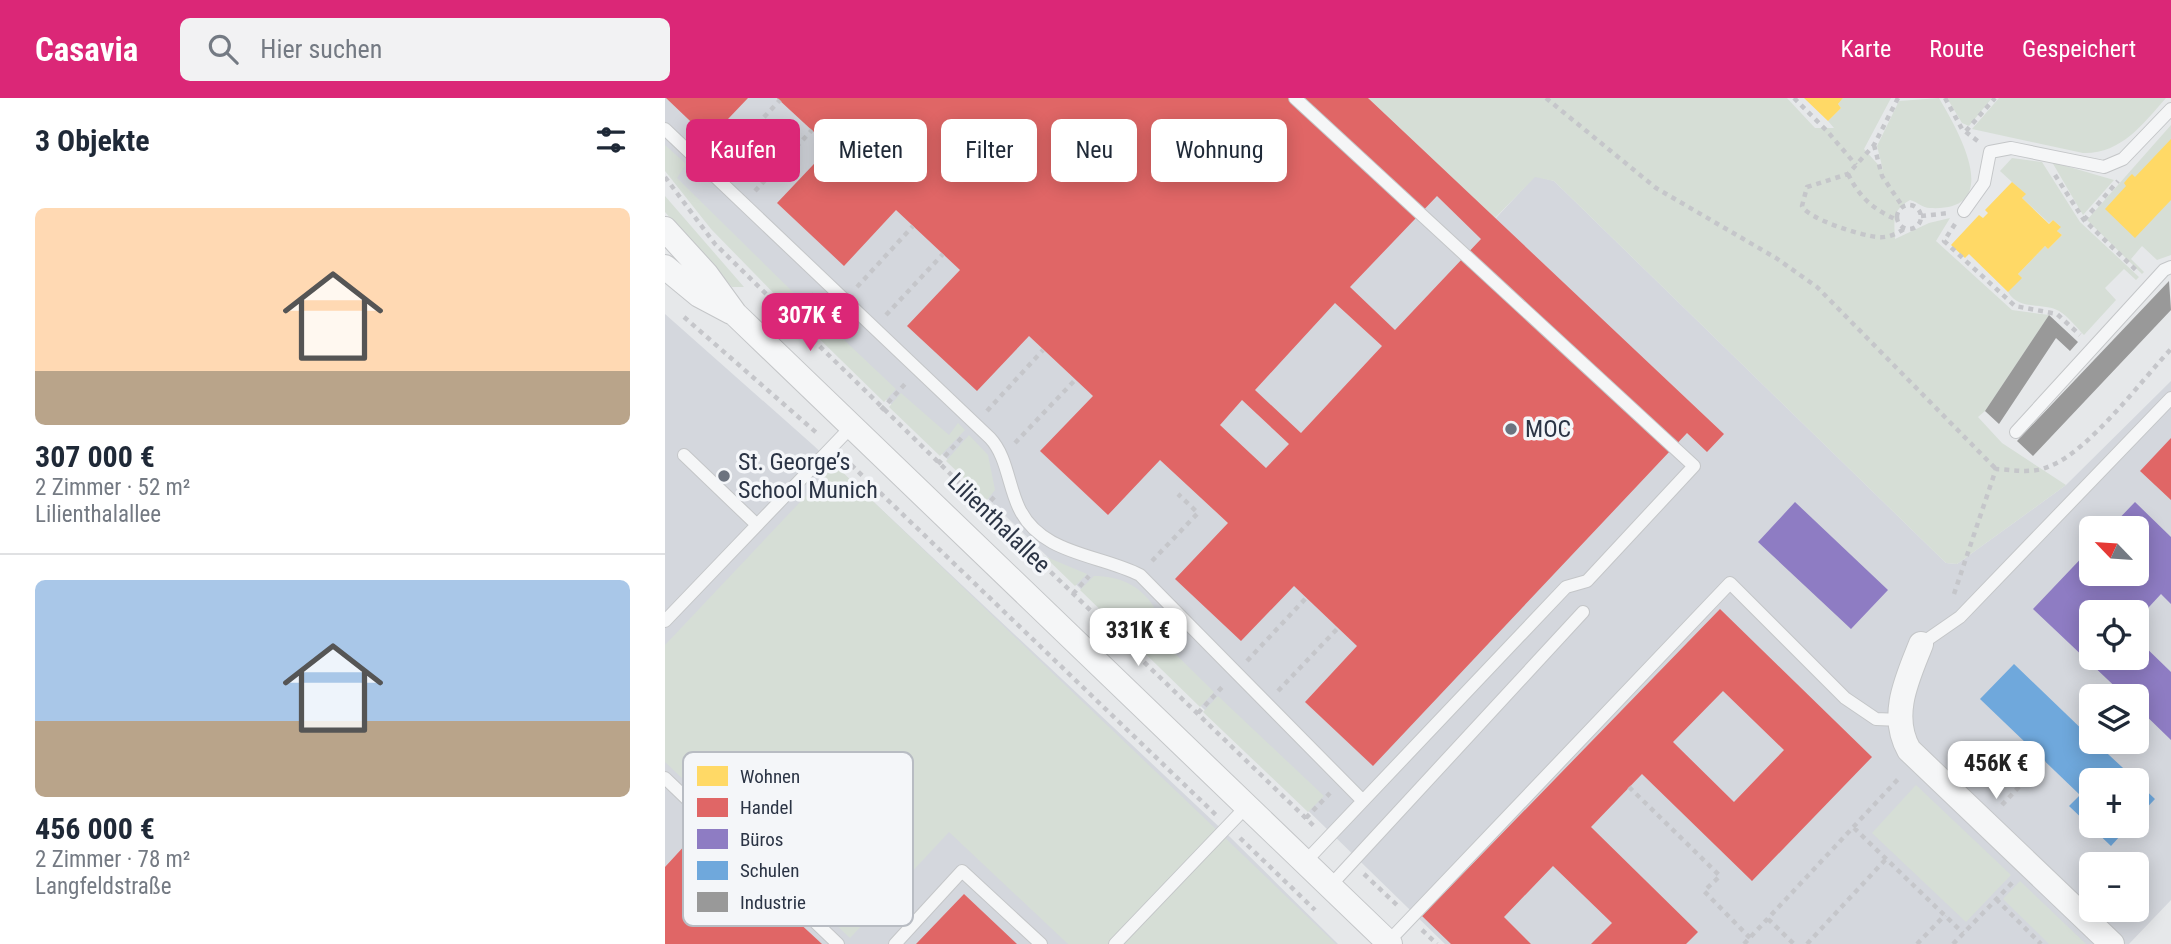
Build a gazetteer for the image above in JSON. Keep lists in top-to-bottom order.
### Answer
{
  "streets": {
    "street": ["Lilienthalallee"]
  },
  "places": ["MOC", "St. George’s School Munich"],
  "legend": [
    "Wohnen",
    "Handel",
    "Büros",
    "Schulen",
    "Industrie"
  ],
  "north": "top left",
  "page": {
    "header": "Casavia",
    "search": "Hier suchen",
    "nav": ["Karte", "Route", "Gespeichert"],
    "heading": "3 Objekte",
    "chip": [
      "Kaufen",
      "Mieten",
      "Filter",
      "Neu",
      "Wohnung"
    ],
    "list": [
      {
        "name": "307 000 €",
        "note": "2 Zimmer · 52 m² · Lilienthalallee"
      },
      {
        "name": "456 000 €",
        "note": "2 Zimmer · 78 m² · Langfeldstraße"
      }
    ],
    "price": ["307K €", "331K €", "456K €"],
    "map_buttons": ["+", "−"]
  }
}
